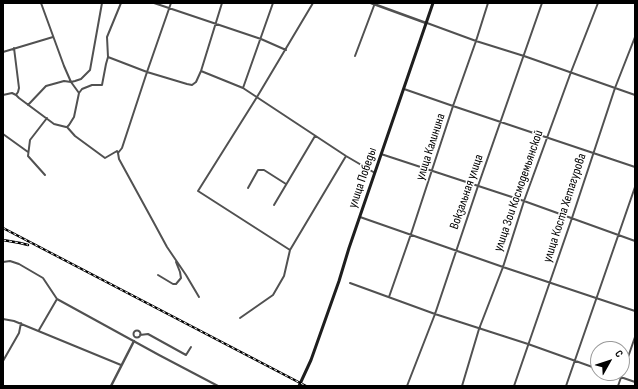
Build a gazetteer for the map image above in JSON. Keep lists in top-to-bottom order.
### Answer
{
  "streets": {
    "main road": ["улица Победы"],
    "street": [
      "улица Калинина",
      "улица Зои Космодемьянской",
      "Вокзальная улица",
      "улица Коста Хетагурова"
    ]
  },
  "north": "top right"
}
